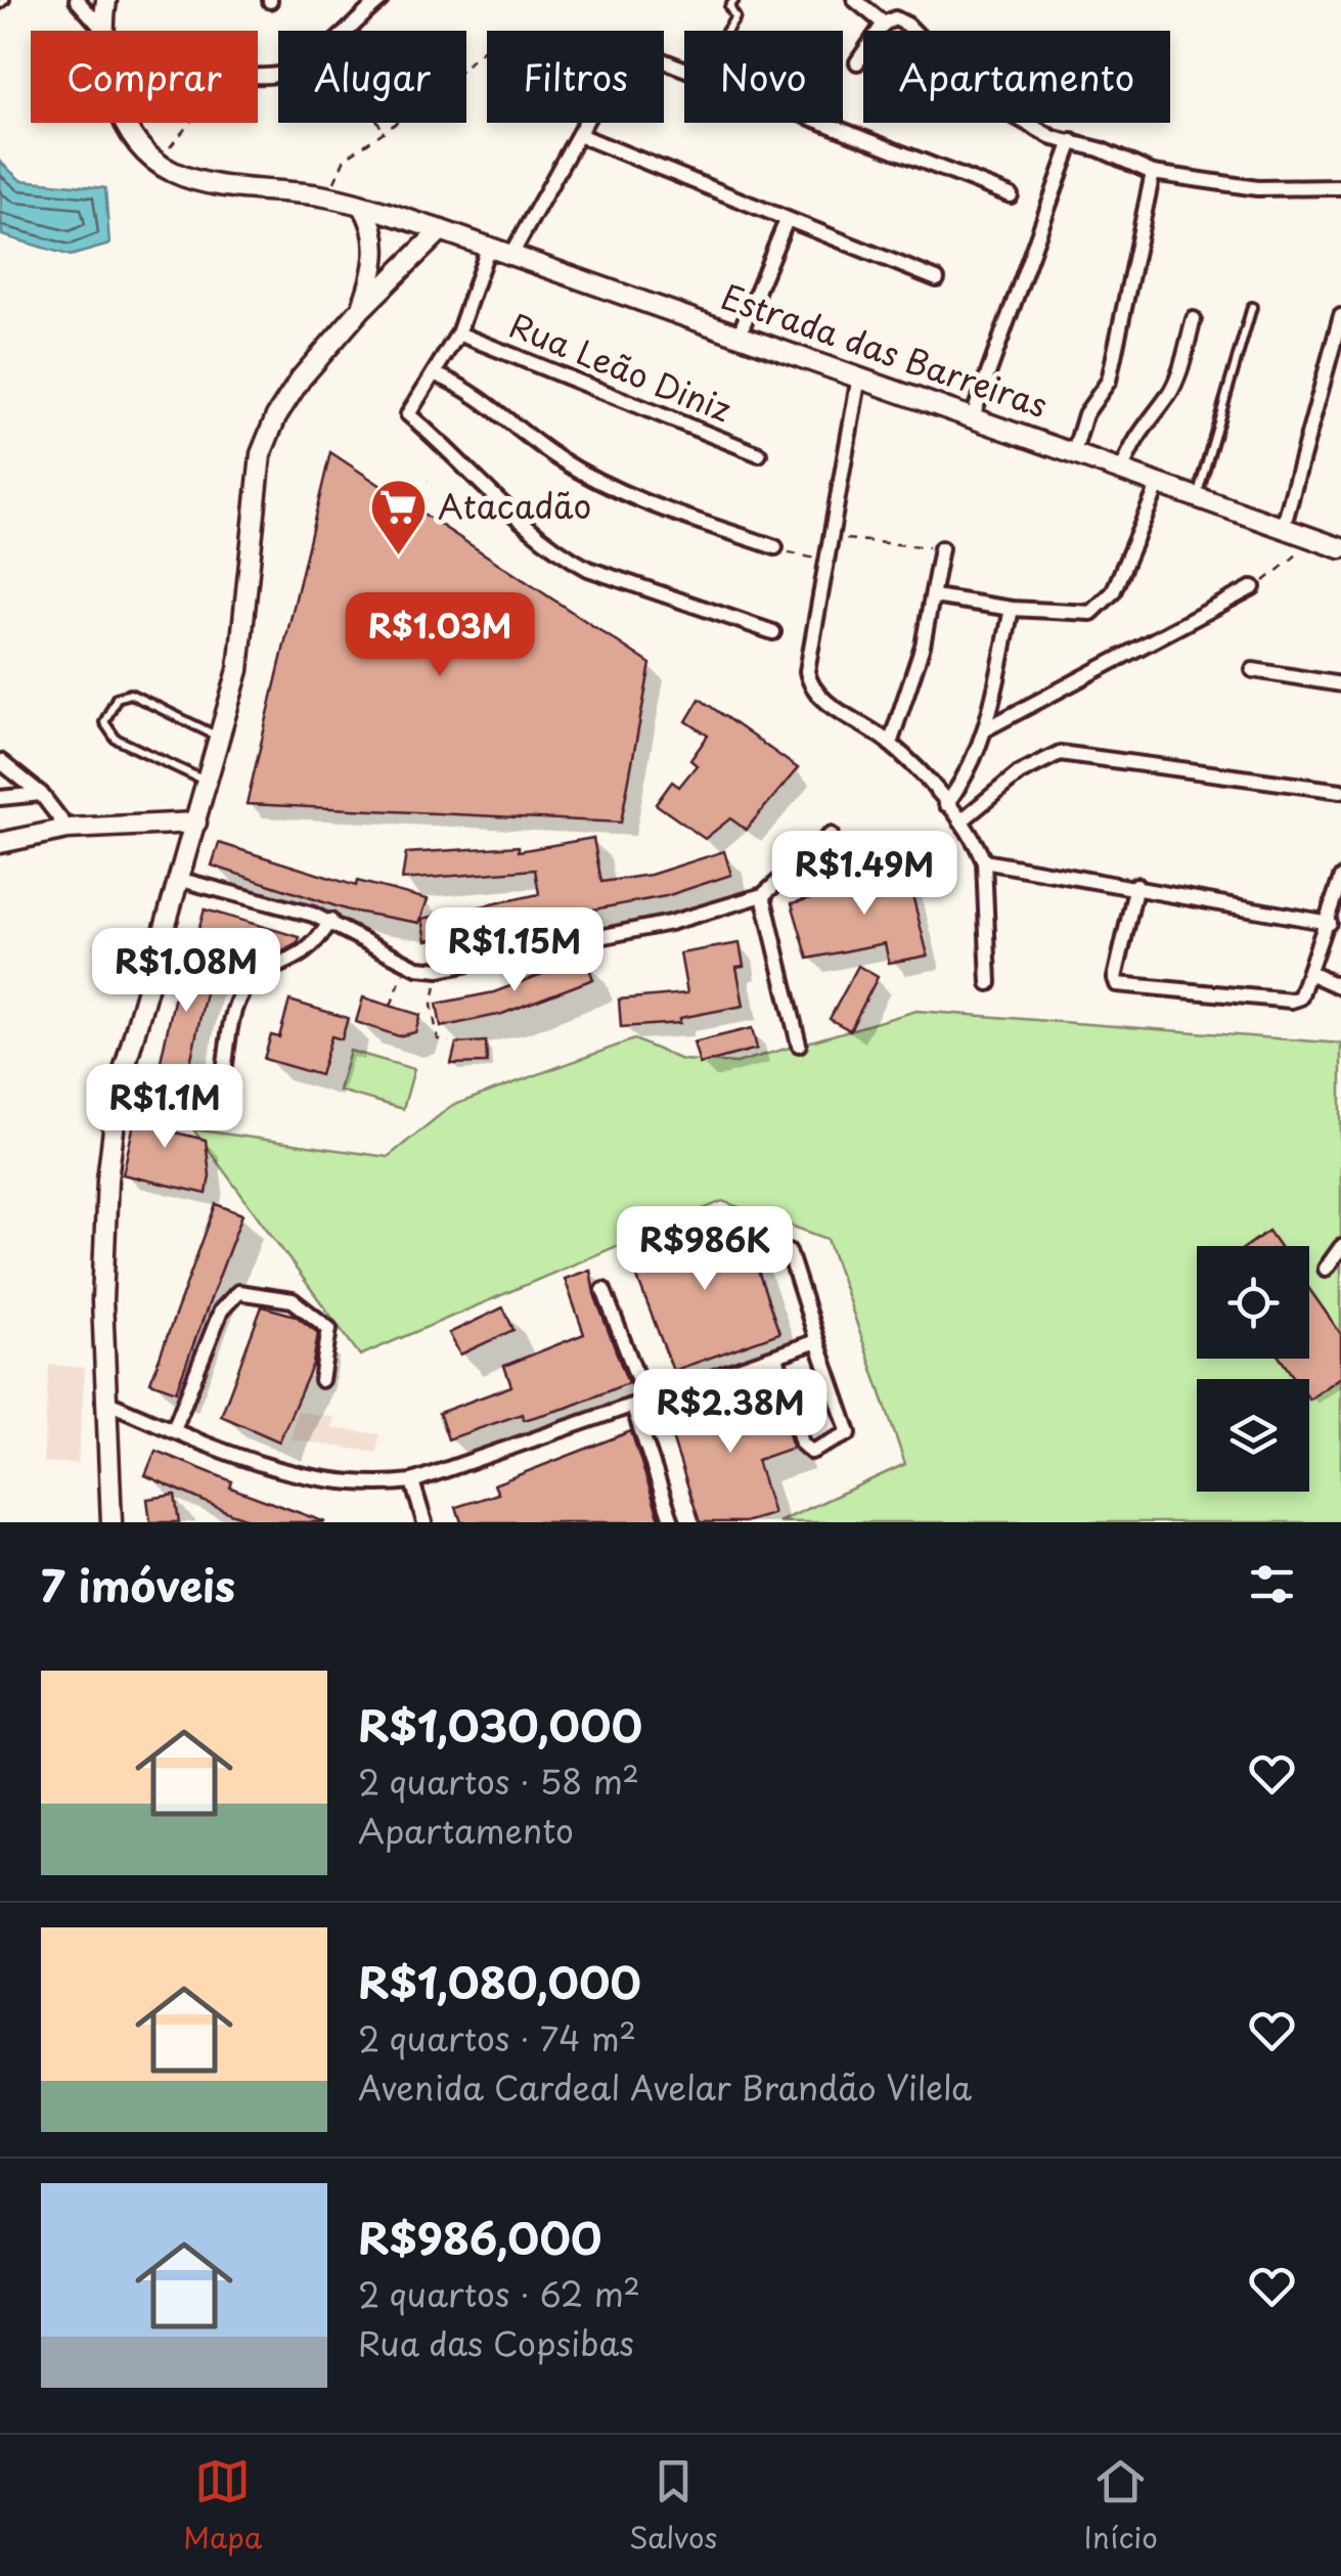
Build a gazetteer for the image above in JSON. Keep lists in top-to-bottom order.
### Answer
{
  "streets": {
    "main road": ["Estrada das Barreiras"],
    "street": ["Rua Leão Diniz"]
  },
  "places": {
    "supermarket": ["Atacadão"]
  },
  "page": {
    "chip": [
      "Comprar",
      "Alugar",
      "Filtros",
      "Novo",
      "Apartamento"
    ],
    "price": [
      "R$1.03M",
      "R$1.49M",
      "R$1.15M",
      "R$1.08M",
      "R$1.1M",
      "R$986K",
      "R$2.38M"
    ],
    "heading": "7 imóveis",
    "list": [
      {
        "name": "R$1,030,000",
        "note": "2 quartos · 58 m² · Apartamento"
      },
      {
        "name": "R$1,080,000",
        "note": "2 quartos · 74 m² · Avenida Cardeal Avelar Brandão Vilela"
      },
      {
        "name": "R$986,000",
        "note": "2 quartos · 62 m² · Rua das Copsibas"
      }
    ],
    "tabs": ["Mapa", "Salvos", "Início"]
  }
}
